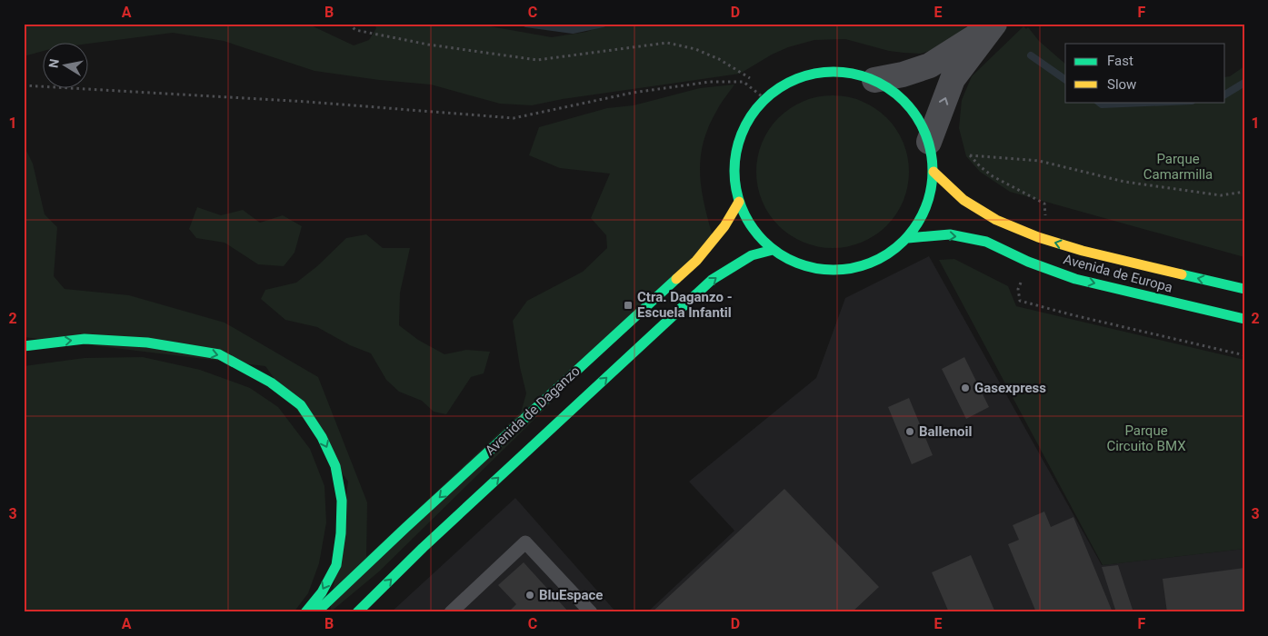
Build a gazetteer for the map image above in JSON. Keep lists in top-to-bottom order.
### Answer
{
  "streets": {
    "main road": ["Avenida de Europa", "Avenida de Daganzo"]
  },
  "parks": ["Parque Camarmilla", "Parque Circuito BMX"],
  "places": {
    "transit": ["Ctra. Daganzo - Escuela Infantil"],
    "other": ["Gasexpress", "Ballenoil", "BluEspace"]
  },
  "legend": ["Fast", "Slow"],
  "north": "left",
  "grid": {
    "columns": [
      "A",
      "B",
      "C",
      "D",
      "E",
      "F"
    ],
    "rows": ["1", "2", "3"]
  }
}
